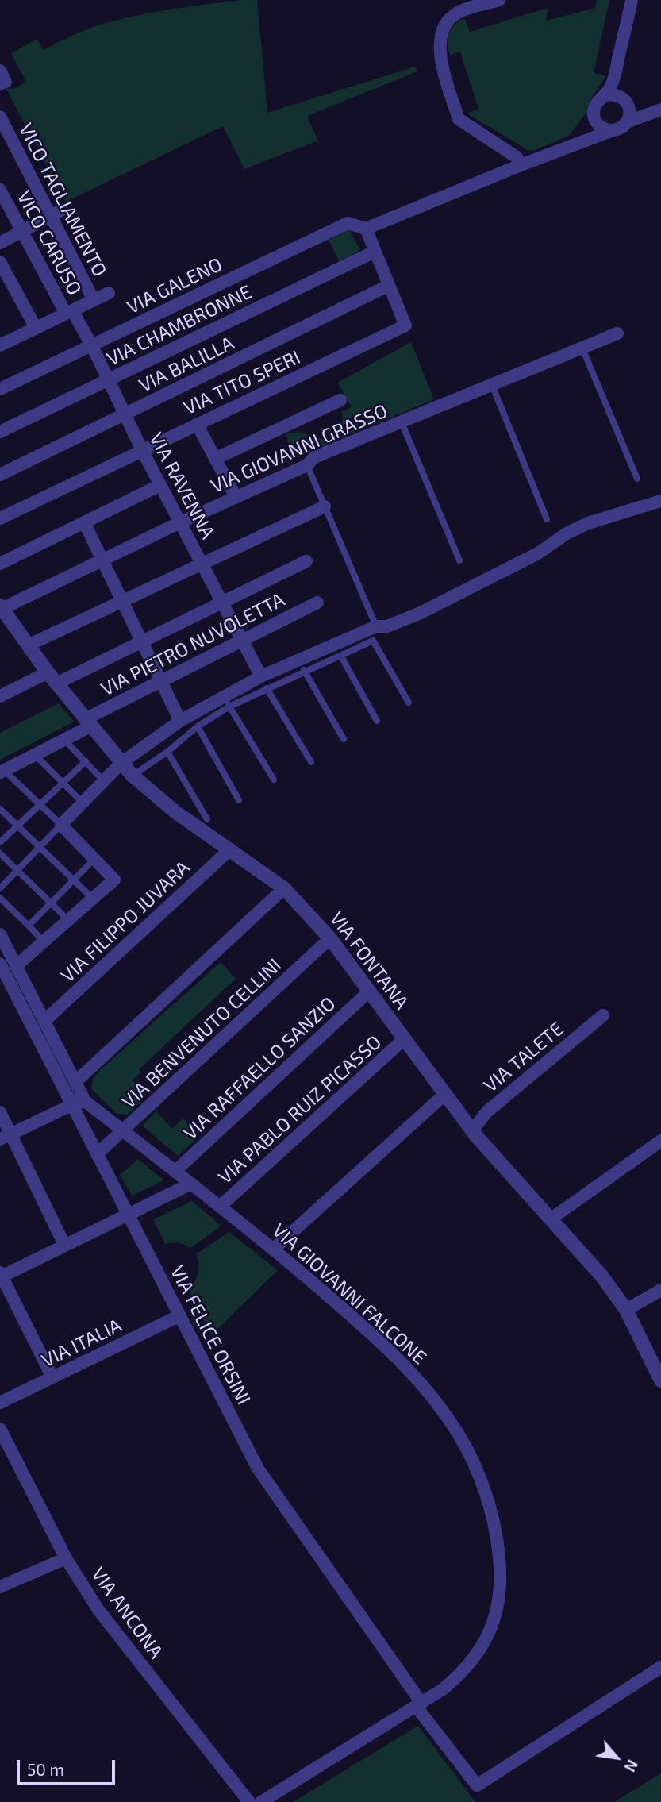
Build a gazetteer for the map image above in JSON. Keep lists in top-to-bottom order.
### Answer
{
  "streets": {
    "street": [
      "VICO TAGLIAMENTO",
      "VICO CARUSO",
      "VIA GALENO",
      "VIA CHAMBRONNE",
      "VIA BALILLA",
      "VIA TITO SPERI",
      "VIA GIOVANNI GRASSO",
      "VIA RAVENNA",
      "VIA PIETRO NUVOLETTA",
      "VIA FILIPPO JUVARA",
      "VIA FONTANA",
      "VIA BENVENUTO CELLINI",
      "VIA TALETE",
      "VIA RAFFAELLO SANZIO",
      "VIA PABLO RUIZ PICASSO",
      "VIA GIOVANNI FALCONE",
      "VIA FELICE ORSINI",
      "VIA ITALIA",
      "VIA ANCONA"
    ]
  },
  "crossings": [
    ["VICO CARUSO", "VIA RAVENNA"],
    ["VIA GALENO", "VIA TITO SPERI"],
    ["VIA GALENO", "VIA RAVENNA"],
    ["VIA CHAMBRONNE", "VIA TITO SPERI"],
    ["VIA CHAMBRONNE", "VIA RAVENNA"],
    ["VIA BALILLA", "VIA TITO SPERI"],
    ["VIA BALILLA", "VIA RAVENNA"],
    ["VIA TITO SPERI", "VIA RAVENNA"],
    ["VIA GIOVANNI GRASSO", "VIA RAVENNA"],
    ["VIA GIOVANNI GRASSO", "VIA FONTANA"],
    ["VIA RAVENNA", "VIA PIETRO NUVOLETTA"],
    ["VIA PIETRO NUVOLETTA", "VIA FONTANA"],
    ["VIA FILIPPO JUVARA", "VIA FONTANA"],
    ["VIA FONTANA", "VIA BENVENUTO CELLINI"],
    ["VIA FONTANA", "VIA TALETE"],
    ["VIA FONTANA", "VIA RAFFAELLO SANZIO"],
    ["VIA FONTANA", "VIA PABLO RUIZ PICASSO"],
    ["VIA BENVENUTO CELLINI", "VIA GIOVANNI FALCONE"],
    ["VIA BENVENUTO CELLINI", "VIA FELICE ORSINI"],
    ["VIA RAFFAELLO SANZIO", "VIA GIOVANNI FALCONE"],
    ["VIA PABLO RUIZ PICASSO", "VIA GIOVANNI FALCONE"],
    ["VIA GIOVANNI FALCONE", "VIA FELICE ORSINI"],
    ["VIA FELICE ORSINI", "VIA ITALIA"]
  ],
  "scale_bar": "50 m",
  "north": "bottom right"
}
